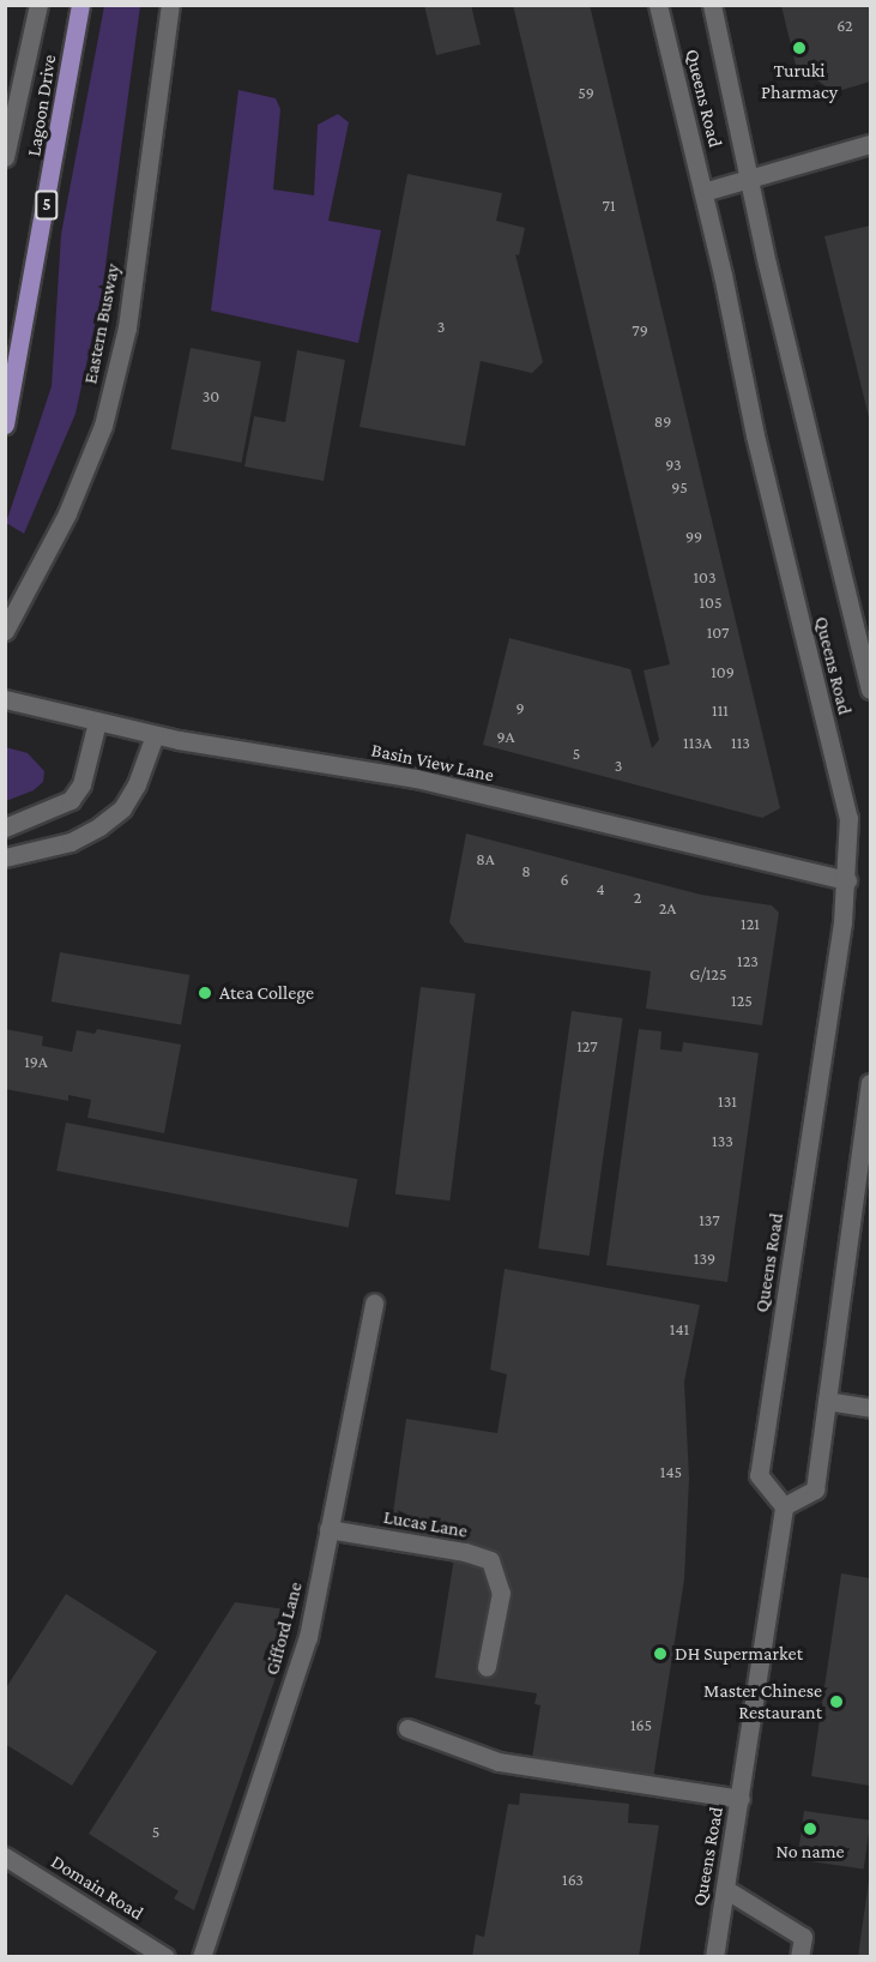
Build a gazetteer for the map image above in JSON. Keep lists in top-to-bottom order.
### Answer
{
  "streets": {
    "main road": ["Lagoon Drive", "5"],
    "street": [
      "Queens Road",
      "Eastern Busway",
      "Basin View Lane",
      "Lucas Lane",
      "Gifford Lane",
      "Domain Road"
    ]
  },
  "crossings": [
    ["Queens Road", "Basin View Lane"],
    ["Lucas Lane", "Gifford Lane"]
  ],
  "places": [
    "Turuki Pharmacy",
    "Atea College",
    "DH Supermarket",
    "Master Chinese Restaurant",
    "No name"
  ],
  "house_numbers": [
    "62",
    "59",
    "71",
    "3",
    "79",
    "30",
    "89",
    "93",
    "95",
    "99",
    "103",
    "105",
    "107",
    "109",
    "9",
    "111",
    "9A",
    "113A",
    "113",
    "5",
    "3",
    "8A",
    "8",
    "6",
    "4",
    "2",
    "2A",
    "121",
    "123",
    "G/125",
    "125",
    "127",
    "19A",
    "131",
    "133",
    "137",
    "139",
    "141",
    "145",
    "165",
    "5",
    "163"
  ]
}
